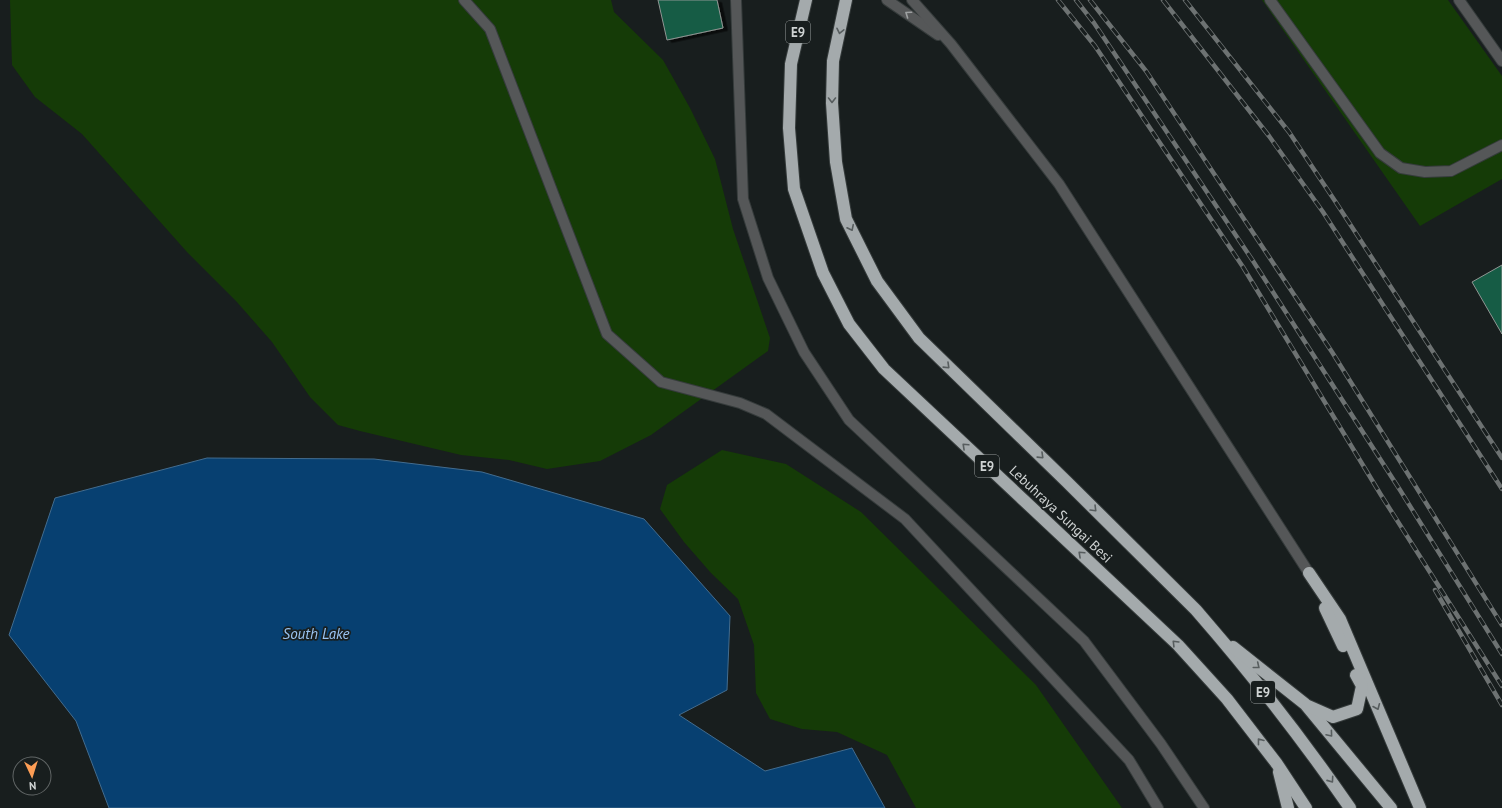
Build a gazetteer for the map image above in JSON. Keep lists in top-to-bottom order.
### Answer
{
  "streets": {
    "highway": ["E9", "Lebuhraya Sungai Besi"]
  },
  "water": ["South Lake"],
  "north": "bottom"
}
